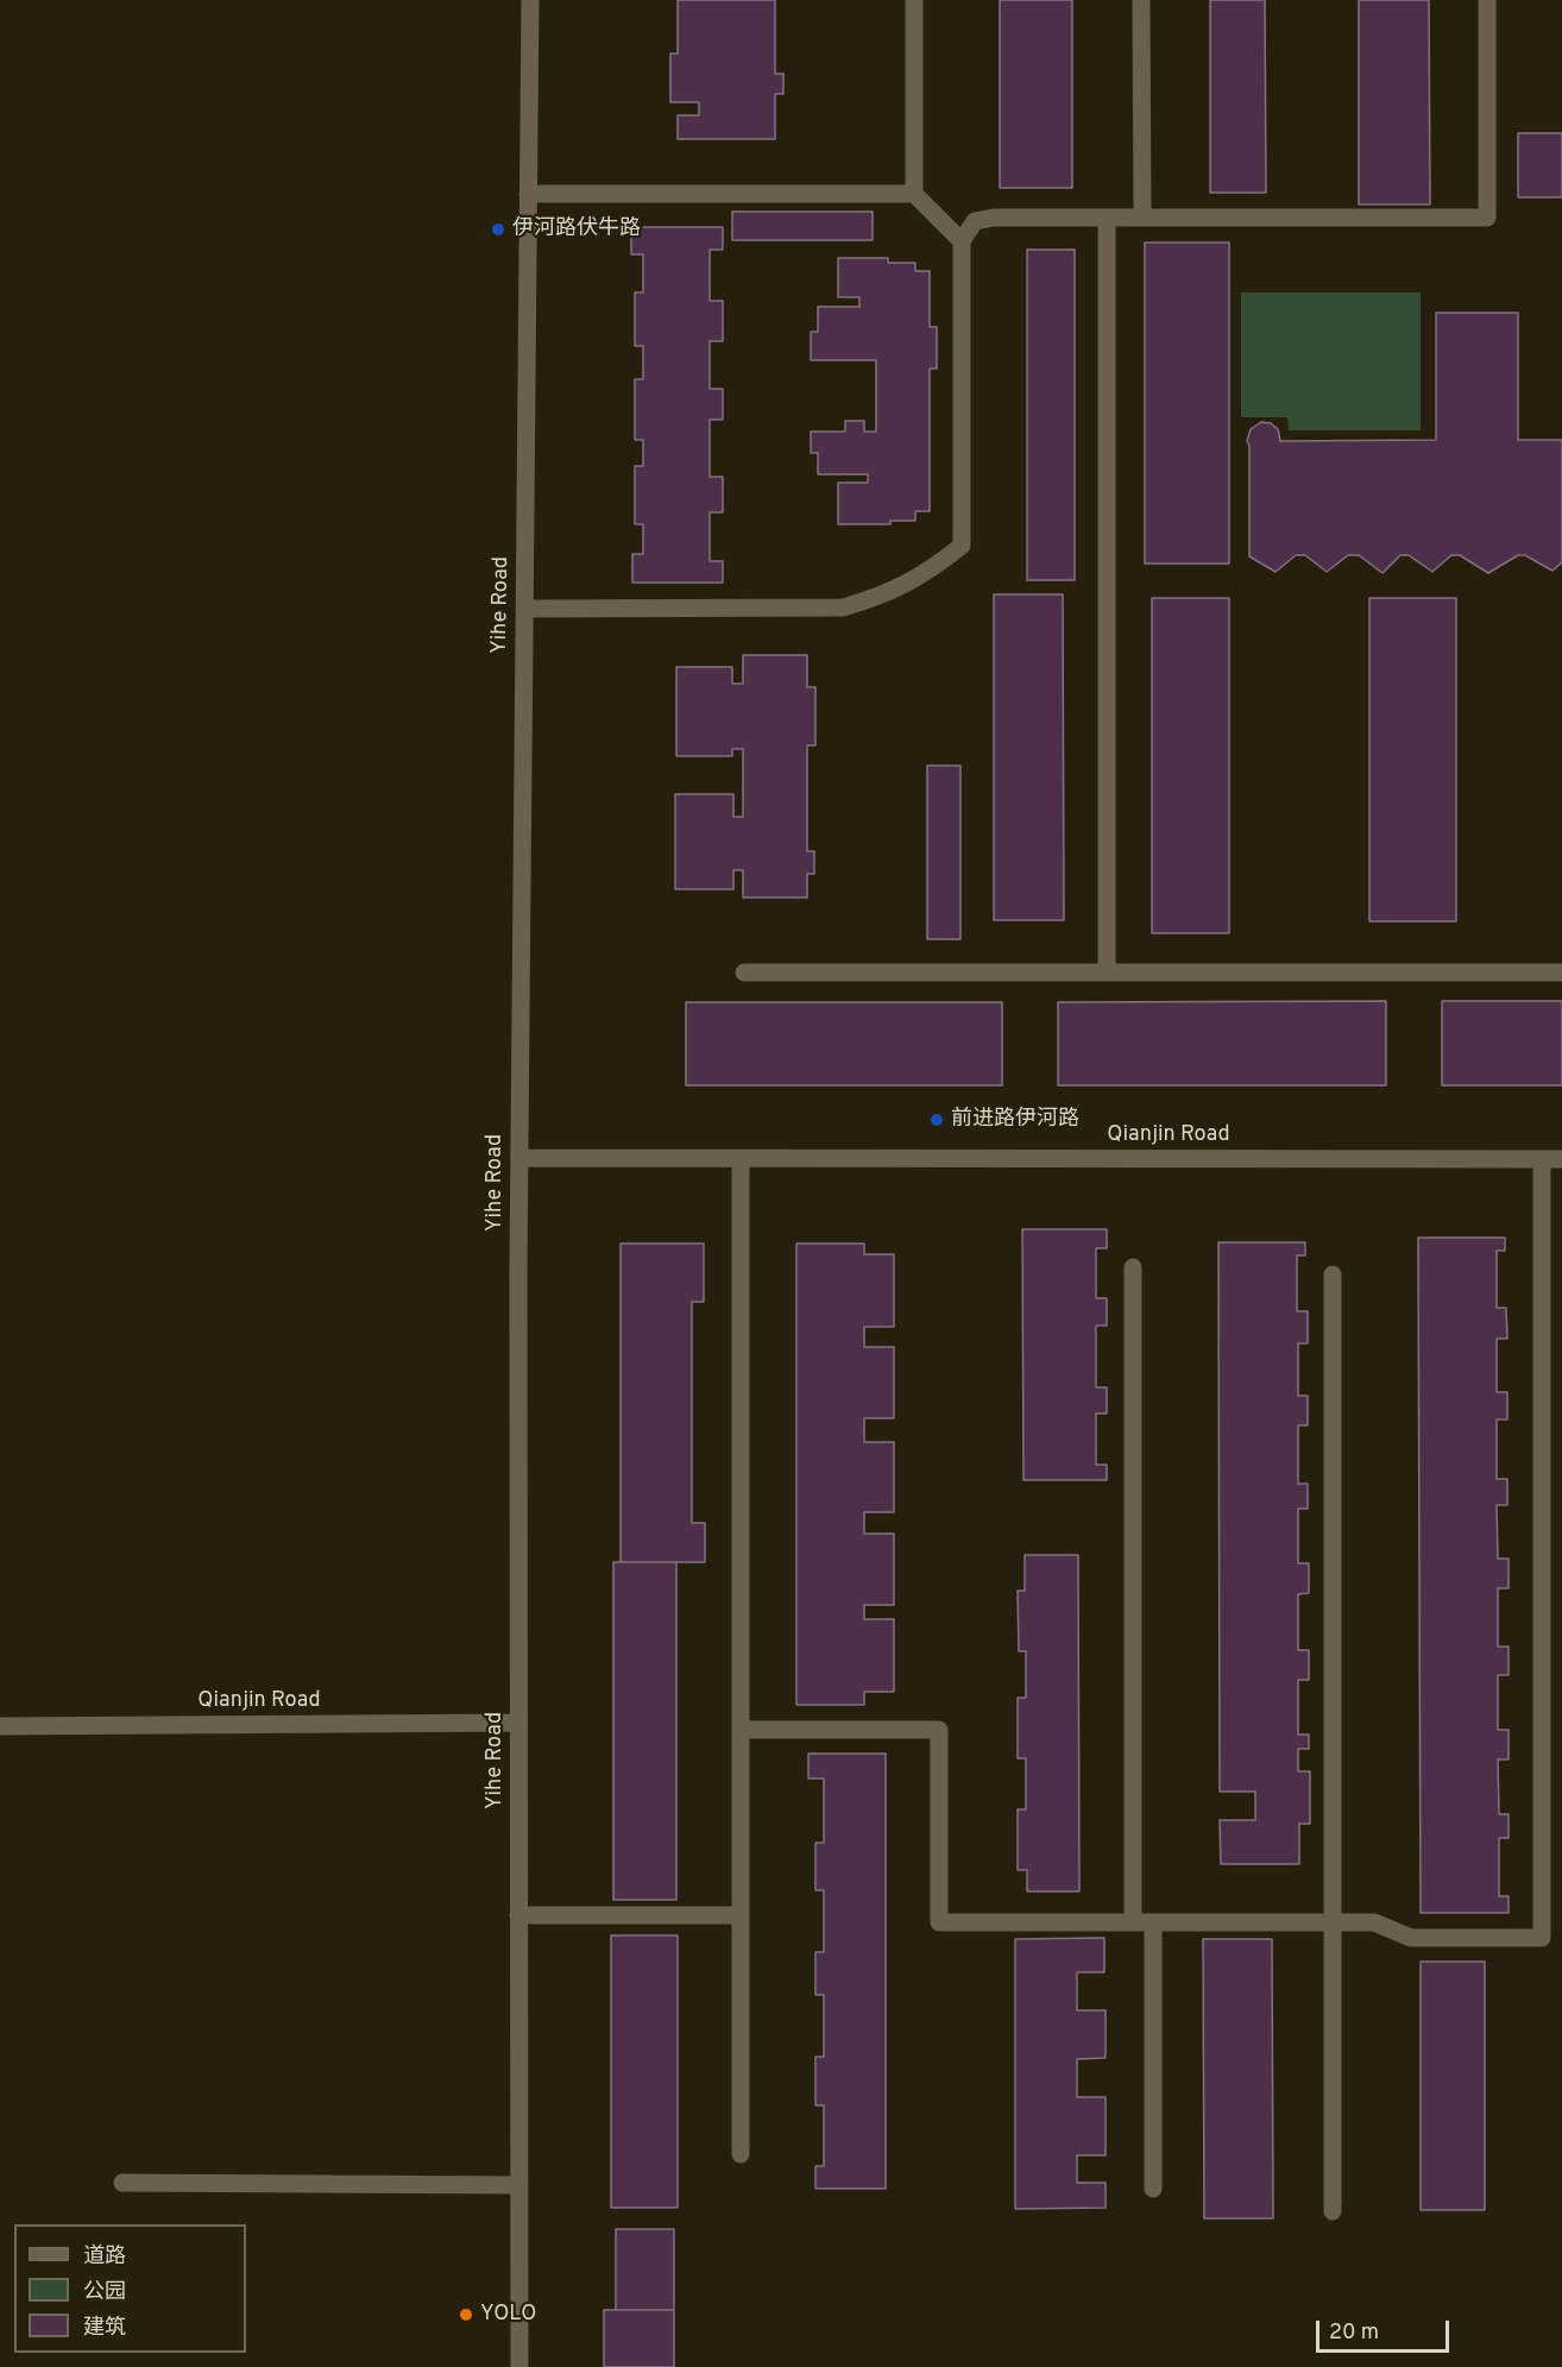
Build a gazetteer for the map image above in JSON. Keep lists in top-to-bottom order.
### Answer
{
  "streets": {
    "street": ["Yihe Road", "Qianjin Road"]
  },
  "crossings": [
    ["Yihe Road", "Qianjin Road"]
  ],
  "places": ["伊河路伏牛路", "前进路伊河路", "YOLO"],
  "legend": ["道路", "公园", "建筑"],
  "scale_bar": "20 m"
}
